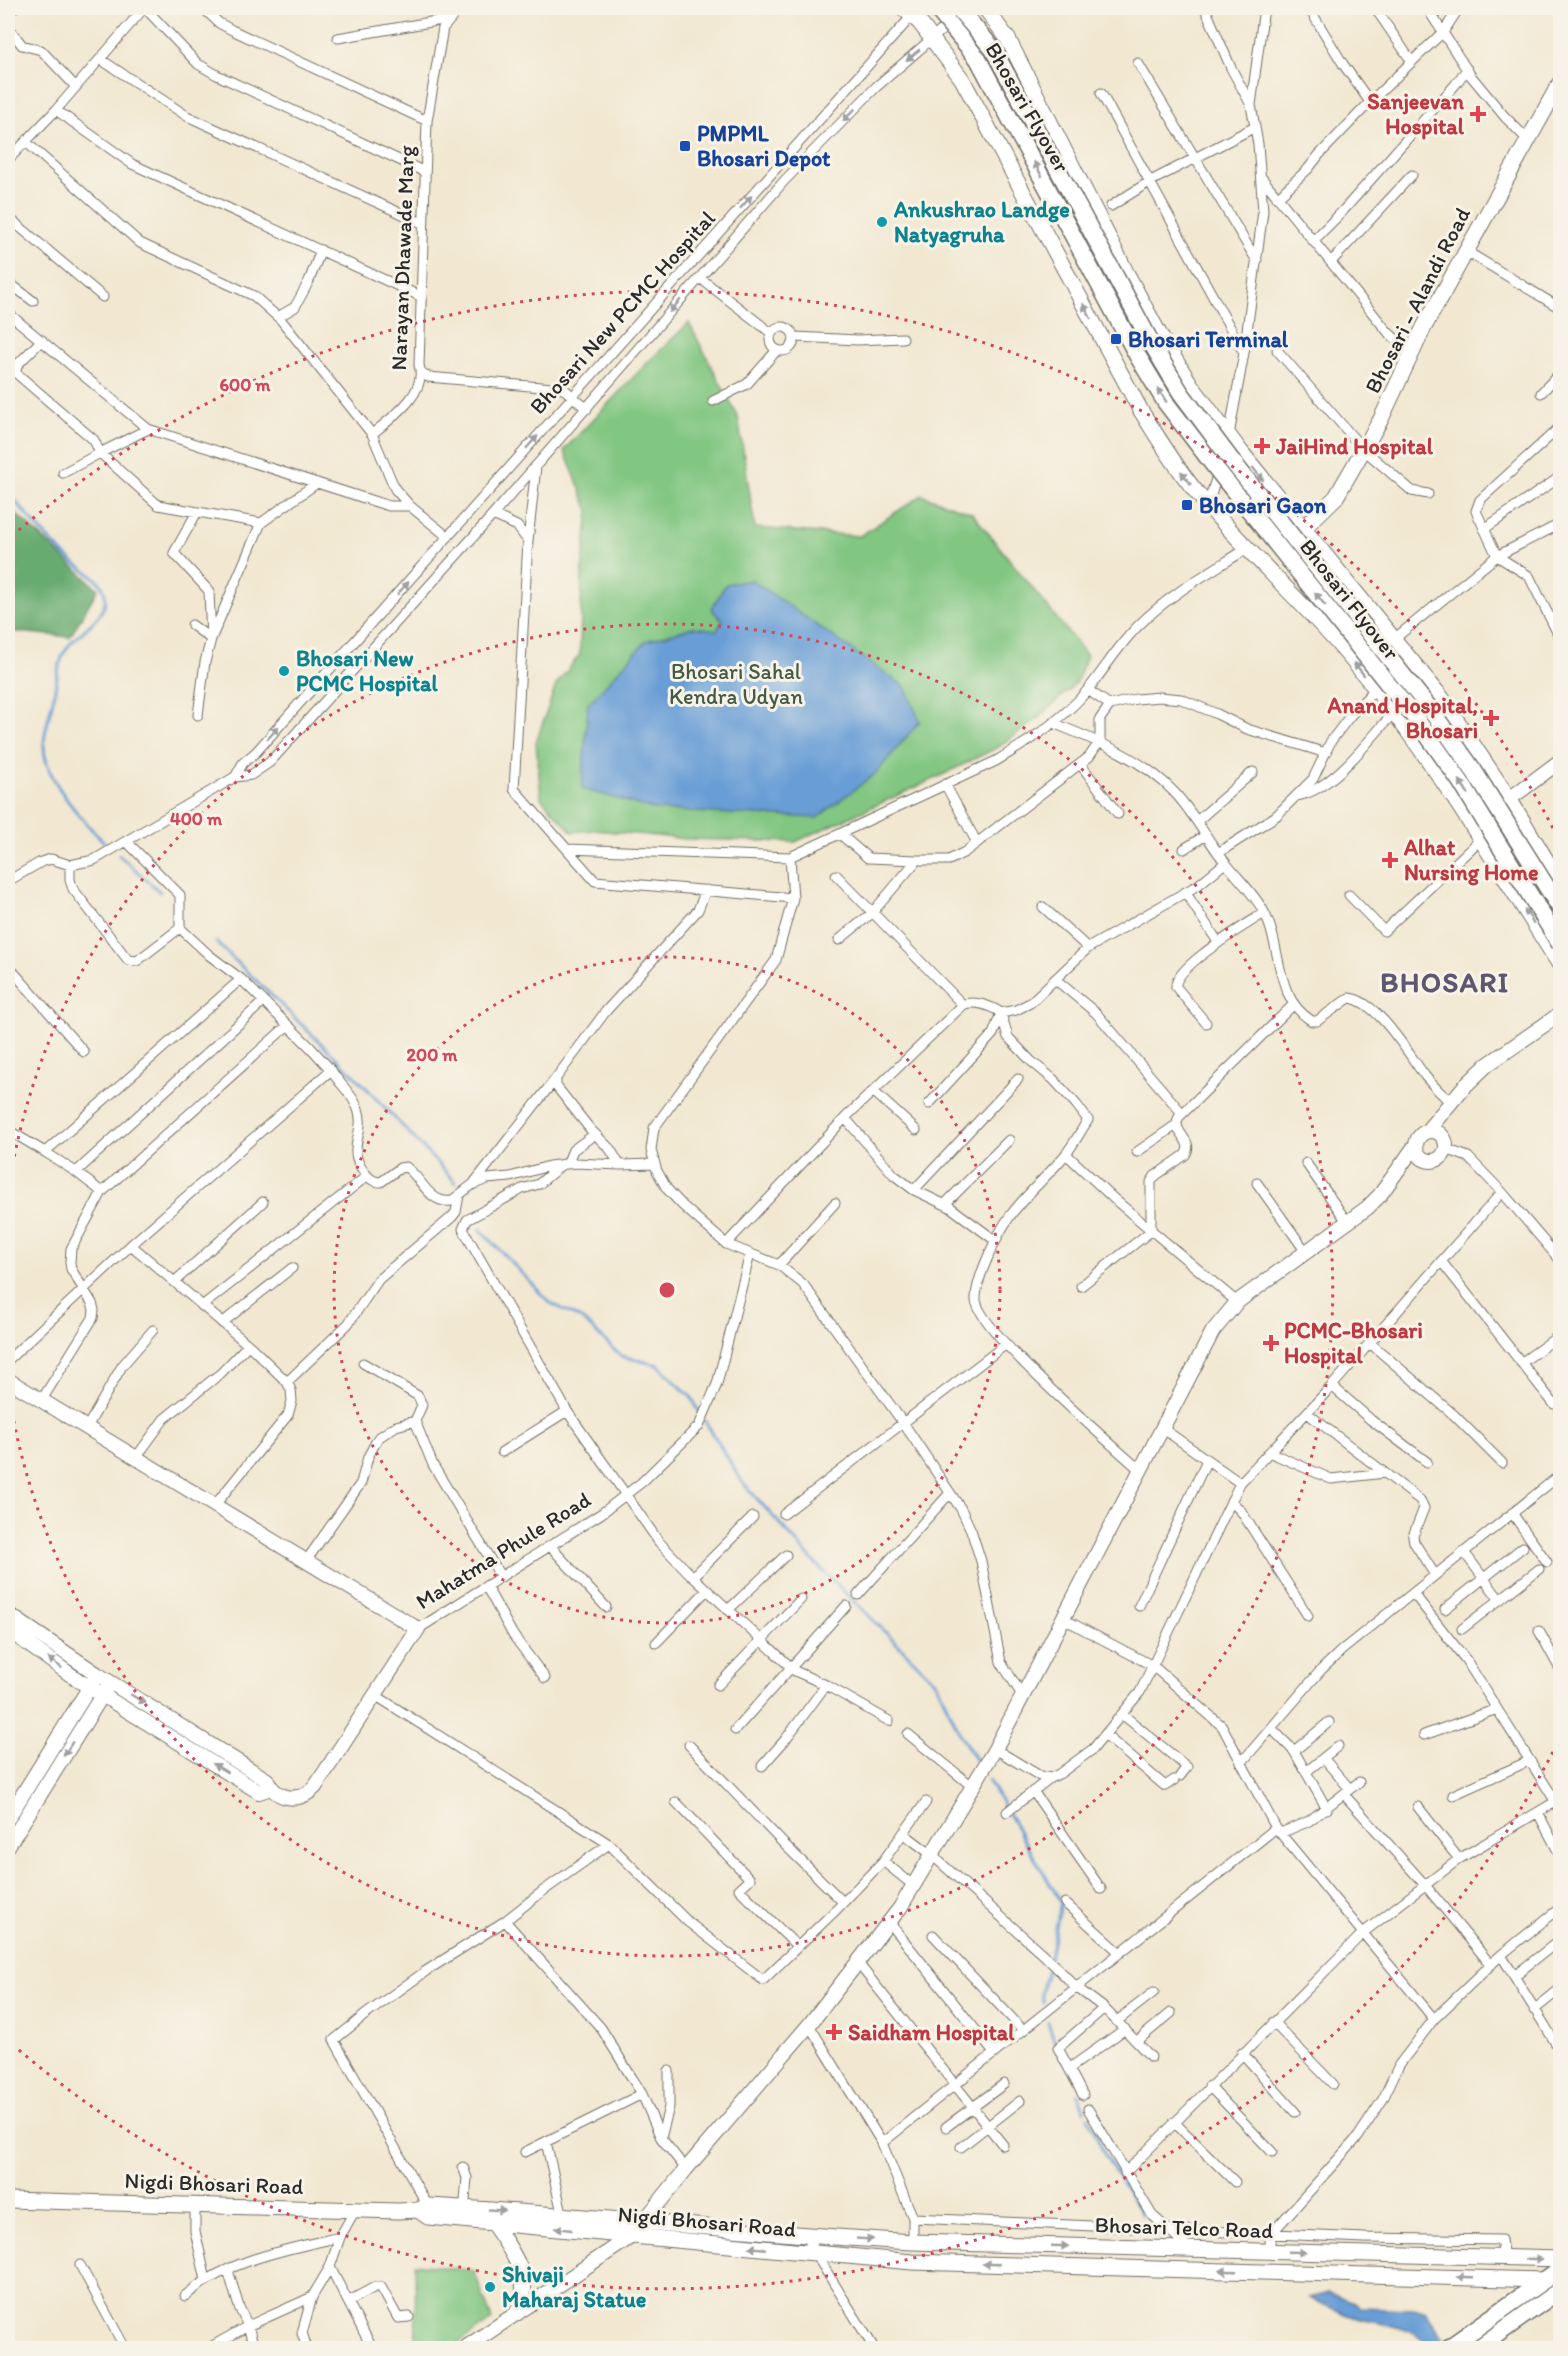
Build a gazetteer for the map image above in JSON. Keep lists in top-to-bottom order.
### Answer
{
  "streets": {
    "highway": ["Bhosari Flyover"],
    "main road": ["Bhosari - Alandi Road", "Nigdi Bhosari Road", "Bhosari Telco Road"],
    "street": ["Narayan Dhawade Marg", "Bhosari New PCMC Hospital", "Mahatma Phule Road"]
  },
  "crossings": [
    ["Nigdi Bhosari Road", "Bhosari Telco Road"]
  ],
  "districts": ["BHOSARI"],
  "parks": ["Bhosari Sahal Kendra Udyan"],
  "places": {
    "health": [
      "Sanjeevan Hospital",
      "JaiHind Hospital",
      "Anand Hospital, Bhosari",
      "Alhat Nursing Home",
      "PCMC-Bhosari Hospital",
      "Saidham Hospital"
    ],
    "transit": ["PMPML Bhosari Depot", "Bhosari Terminal", "Bhosari Gaon"],
    "other": ["Ankushrao Landge Natyagruha", "Bhosari New PCMC Hospital", "Shivaji Maharaj Statue"]
  },
  "rings": ["600 m", "400 m", "200 m"]
}
